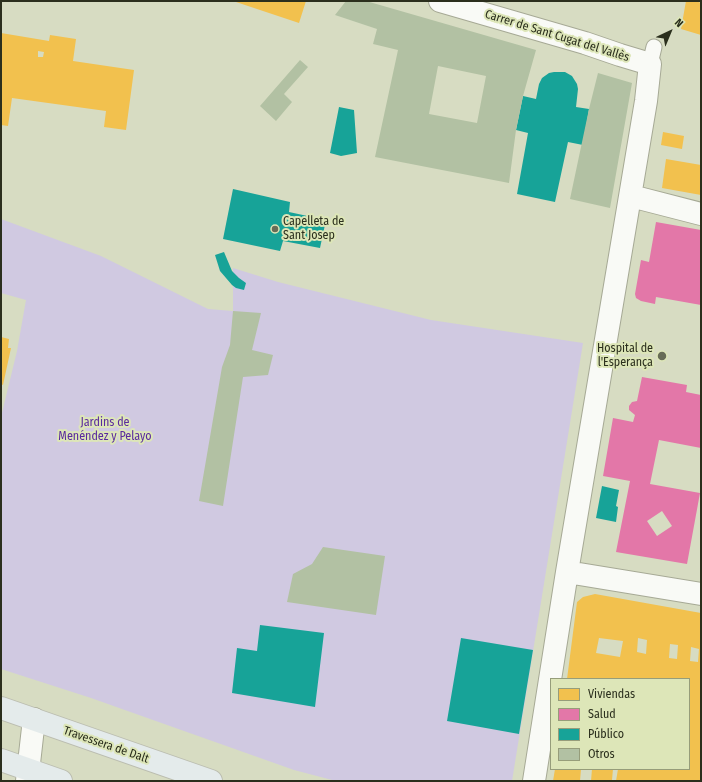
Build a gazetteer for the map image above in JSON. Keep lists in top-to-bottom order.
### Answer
{
  "streets": {
    "main road": ["Travessera de Dalt"],
    "street": ["Carrer de Sant Cugat del Vallès"]
  },
  "parks": ["Jardins de Menéndez y Pelayo"],
  "places": ["Capelleta de Sant Josep", "Hospital de l'Esperança"],
  "legend": [
    "Viviendas",
    "Salud",
    "Público",
    "Otros"
  ],
  "north": "top right"
}
